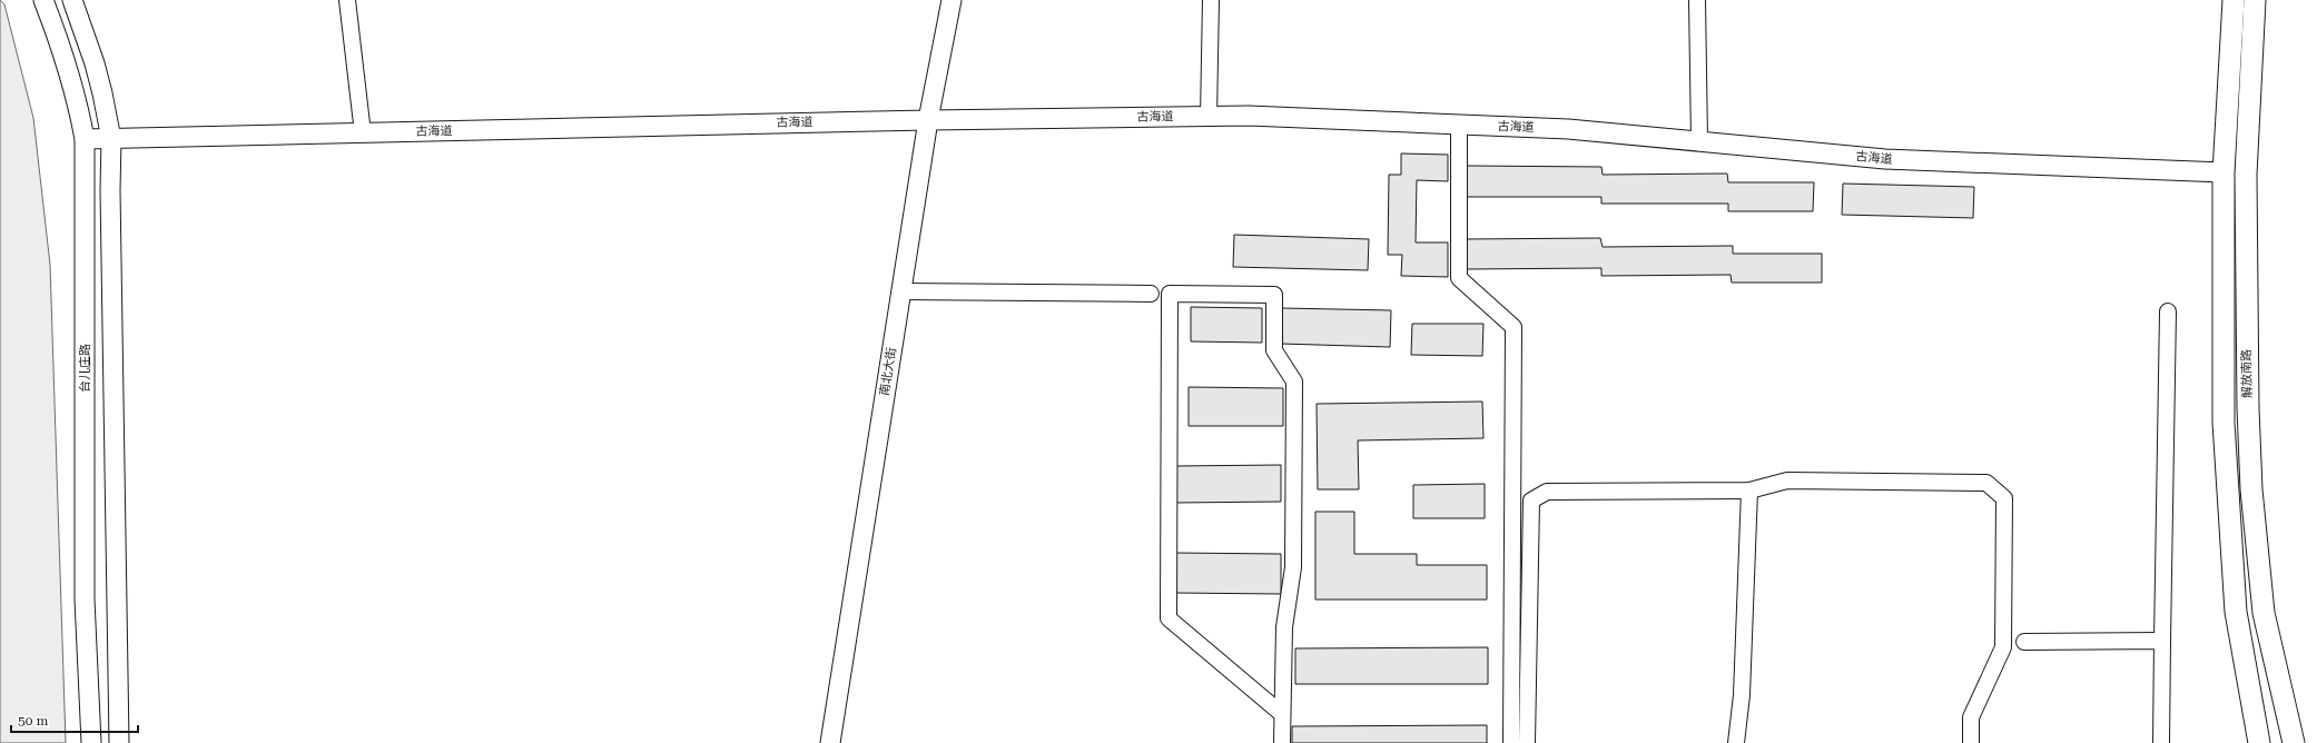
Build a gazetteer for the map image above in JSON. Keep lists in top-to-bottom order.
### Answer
{
  "streets": {
    "main road": ["解放南路"],
    "street": ["古海道", "台儿庄路", "南北大街"]
  },
  "crossings": [
    ["古海道", "台儿庄路"],
    ["古海道", "南北大街"],
    ["古海道", "解放南路"]
  ],
  "scale_bar": "50 m"
}
